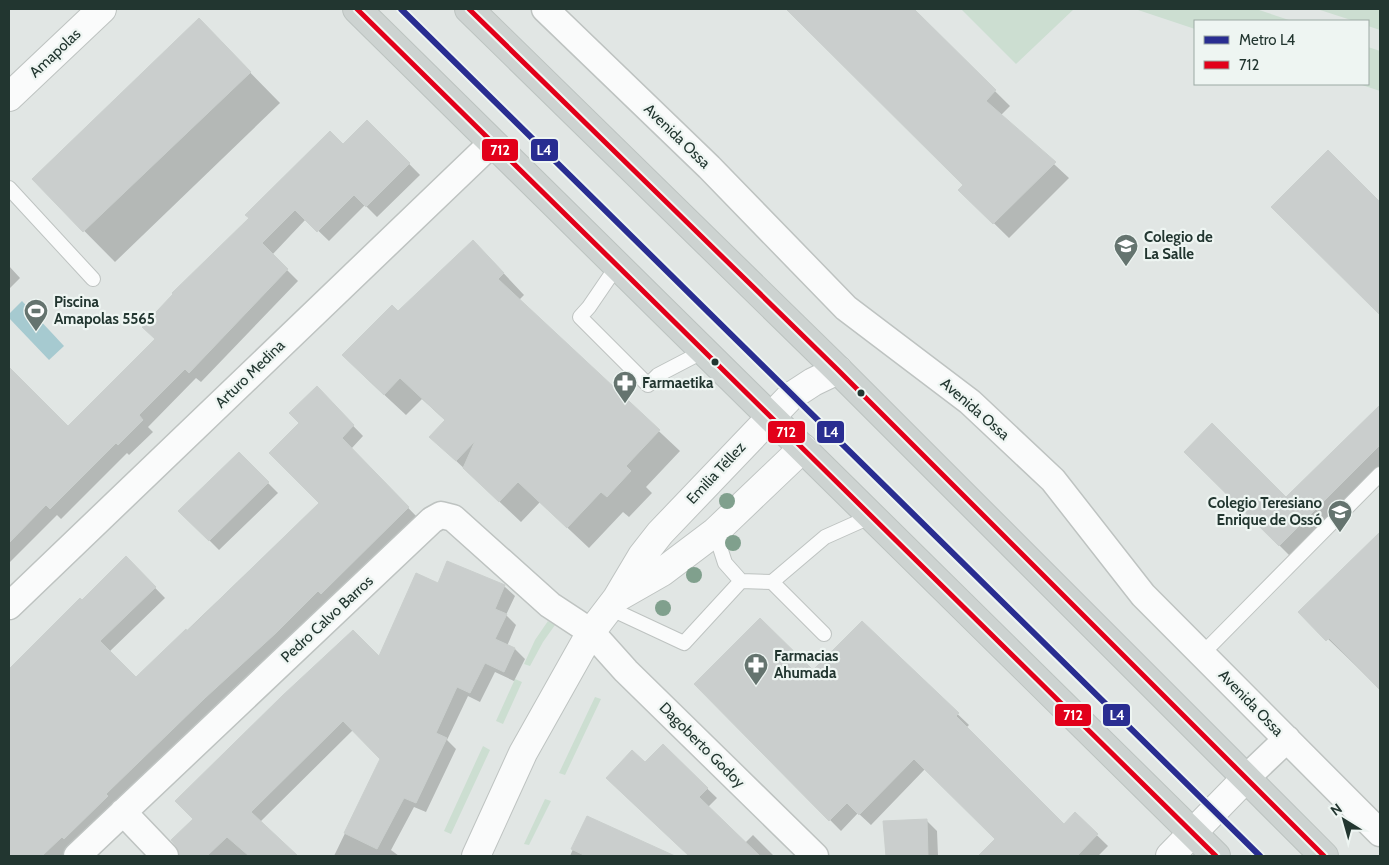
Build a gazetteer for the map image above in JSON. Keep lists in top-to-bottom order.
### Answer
{
  "streets": {
    "street": [
      "Amapolas",
      "Avenida Ossa",
      "Arturo Medina",
      "Emilia Téllez",
      "Pedro Calvo Barros",
      "Dagoberto Godoy"
    ]
  },
  "crossings": [
    ["Emilia Téllez", "Pedro Calvo Barros"],
    ["Emilia Téllez", "Dagoberto Godoy"],
    ["Pedro Calvo Barros", "Dagoberto Godoy"]
  ],
  "places": {
    "school or university": ["Colegio de La Salle", "Colegio Teresiano Enrique de Ossó"],
    "sports": ["Piscina Amapolas 5565"],
    "pharmacy": ["Farmaetika", "Farmacias Ahumada"]
  },
  "lines": ["metro line L4", "transit line 712"],
  "legend": ["Metro L4", "712"],
  "north": "top left"
}
